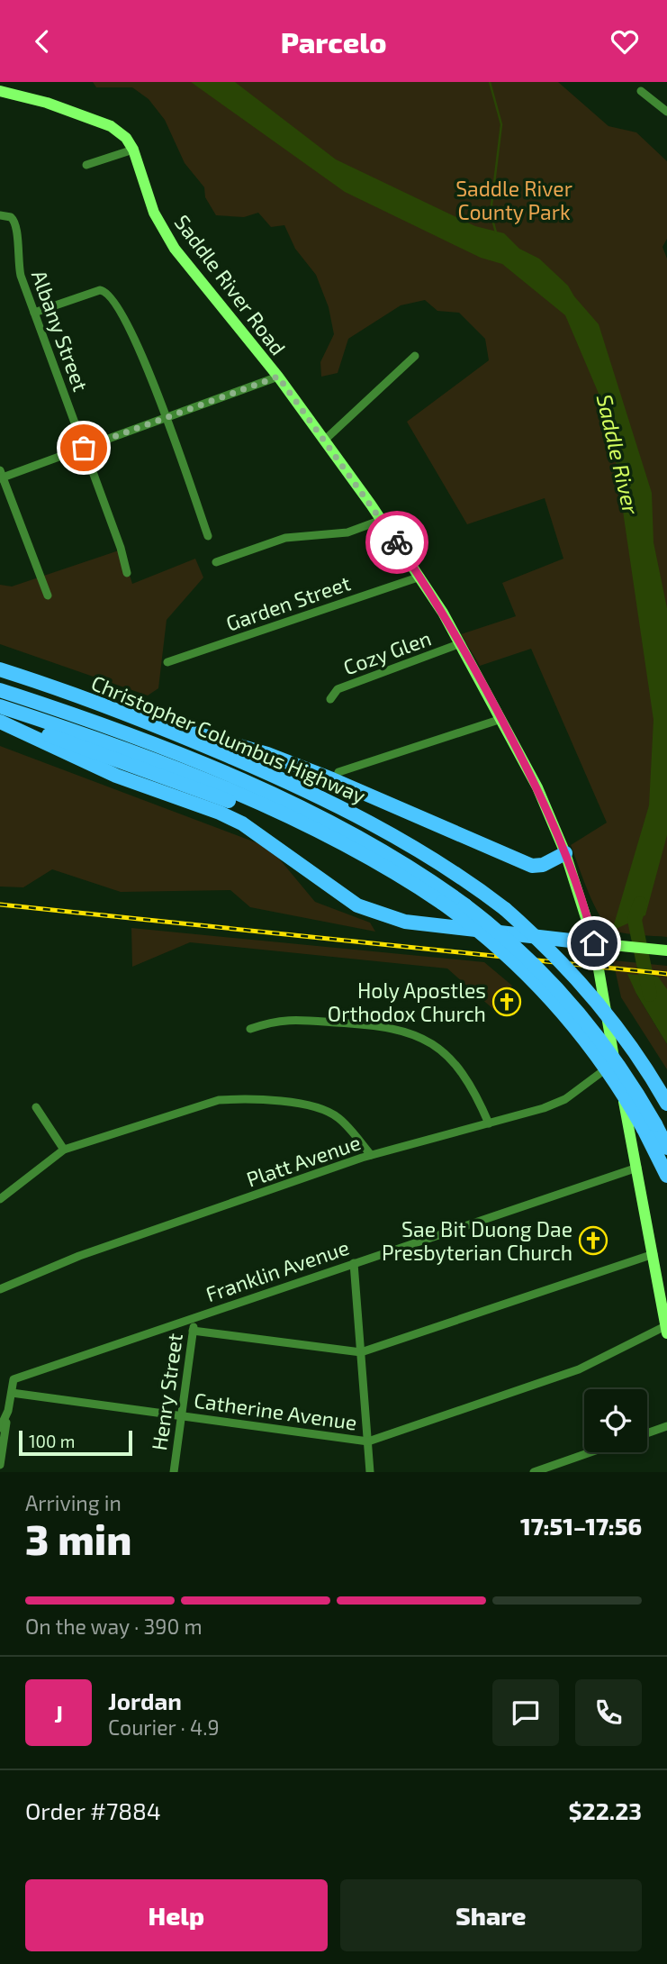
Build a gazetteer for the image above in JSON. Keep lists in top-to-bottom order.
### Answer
{
  "streets": {
    "highway": ["Christopher Columbus Highway"],
    "street": [
      "Saddle River Road",
      "Albany Street",
      "Garden Street",
      "Cozy Glen",
      "Platt Avenue",
      "Franklin Avenue",
      "Henry Street",
      "Catherine Avenue"
    ]
  },
  "crossings": [
    ["Saddle River Road", "Garden Street"],
    ["Saddle River Road", "Cozy Glen"],
    ["Saddle River Road", "Platt Avenue"],
    ["Saddle River Road", "Franklin Avenue"],
    ["Saddle River Road", "Catherine Avenue"],
    ["Franklin Avenue", "Henry Street"],
    ["Franklin Avenue", "Catherine Avenue"],
    ["Henry Street", "Catherine Avenue"]
  ],
  "water": ["Saddle River"],
  "parks": ["Saddle River County Park"],
  "places": {
    "church": ["Holy Apostles Orthodox Church", "Sae Bit Duong Dae Presbyterian Church"]
  },
  "scale_bar": "100 m",
  "page": {
    "header": "Parcelo",
    "scale": "100 m",
    "heading": ["3 min", "Arriving in", "17:51–17:56"],
    "panel": [
      "Jordan",
      "Courier · 4.9",
      "Order #7884",
      "$22.23"
    ],
    "bar": "On the way · 390 m",
    "round": "J",
    "buttons": ["Help", "Share"]
  }
}
